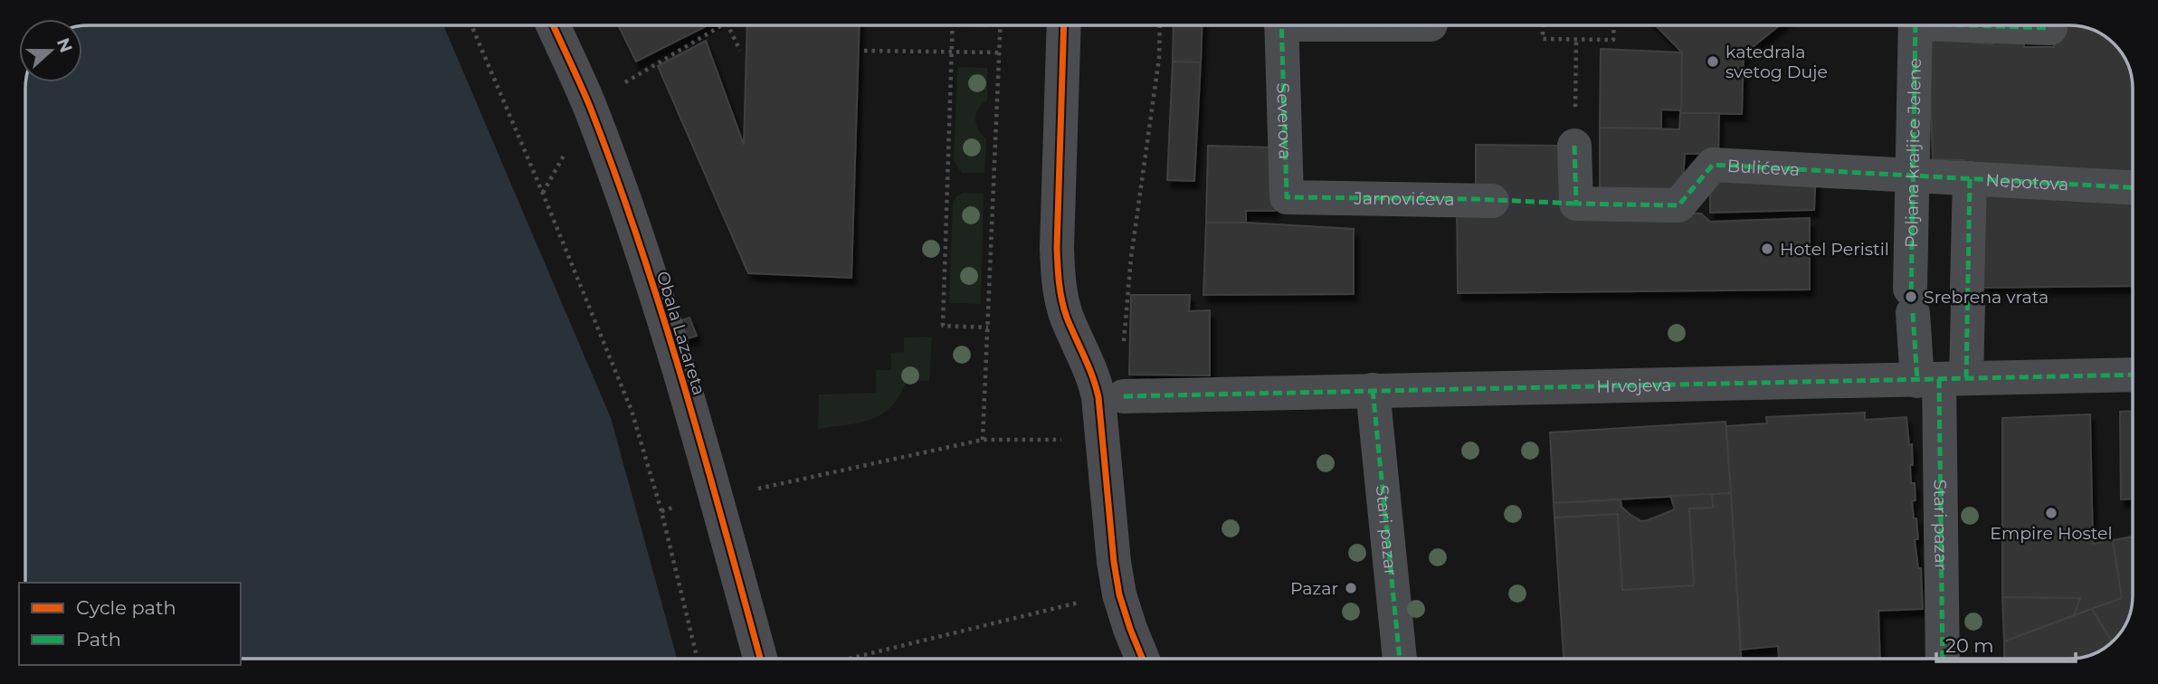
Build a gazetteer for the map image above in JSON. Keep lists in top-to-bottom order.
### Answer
{
  "streets": {
    "street": [
      "Severova",
      "Poljana kraljice Jelene",
      "Bulićeva",
      "Nepotova",
      "Jarnovićeva",
      "Obala Lazareta",
      "Hrvojeva",
      "Stari pazar"
    ]
  },
  "crossings": [
    ["Severova", "Jarnovićeva"],
    ["Poljana kraljice Jelene", "Bulićeva"],
    ["Poljana kraljice Jelene", "Nepotova"],
    ["Poljana kraljice Jelene", "Hrvojeva"],
    ["Poljana kraljice Jelene", "Stari pazar"],
    ["Bulićeva", "Nepotova"],
    ["Hrvojeva", "Stari pazar"]
  ],
  "places": [
    "katedrala svetog Duje",
    "Hotel Peristil",
    "Srebrena vrata",
    "Empire Hostel",
    "Pazar"
  ],
  "legend": ["Cycle path", "Path"],
  "scale_bar": "20 m",
  "north": "right"
}
